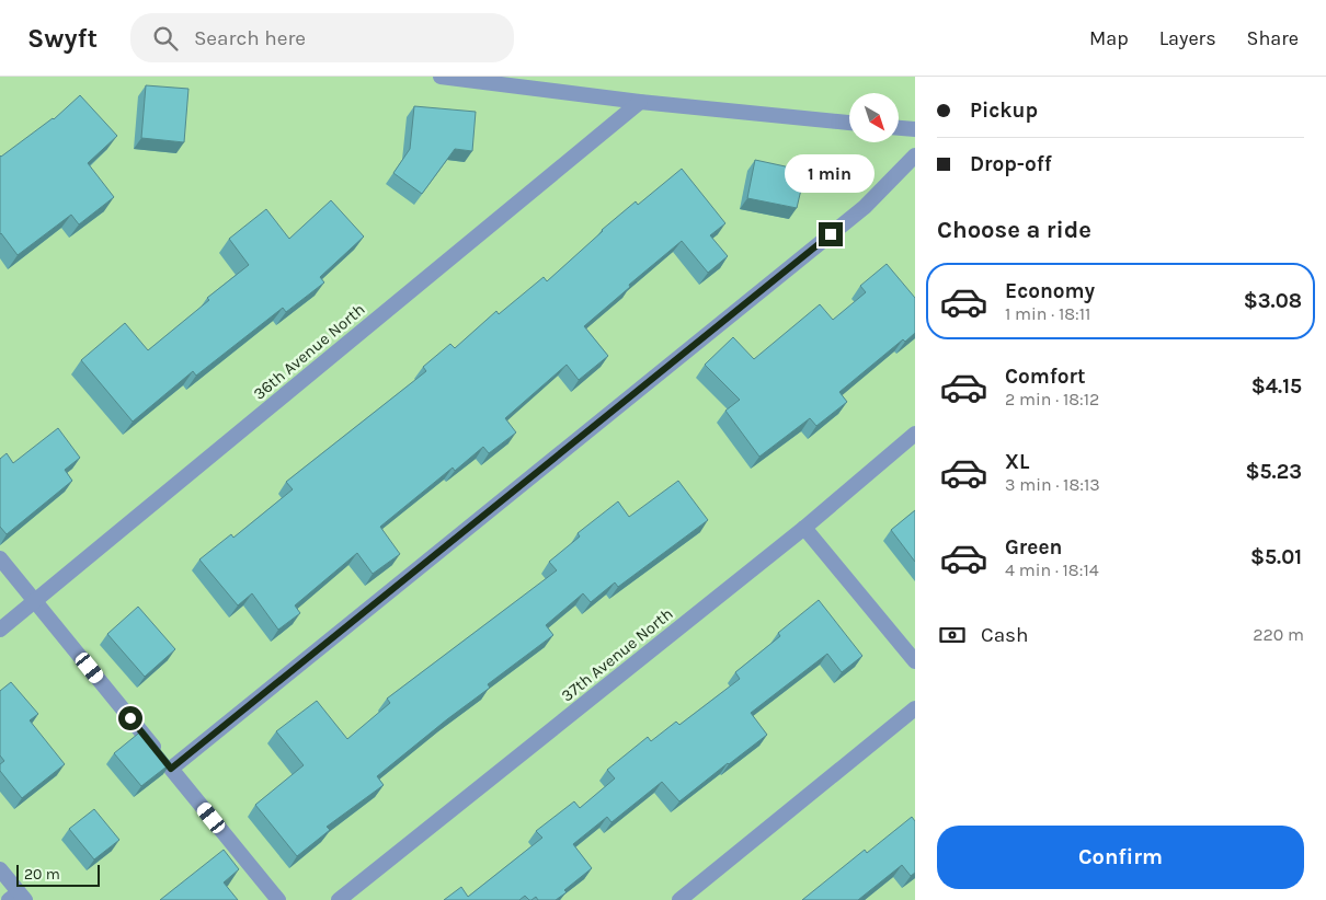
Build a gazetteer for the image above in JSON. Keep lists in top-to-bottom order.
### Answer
{
  "streets": {
    "street": ["36th Avenue North", "37th Avenue North"]
  },
  "scale_bar": "20 m",
  "north": "bottom right",
  "page": {
    "header": "Swyft",
    "search": "Search here",
    "nav": ["Map", "Layers", "Share"],
    "banner": ["Pickup", "Drop-off"],
    "bubble": "1 min",
    "heading": "Choose a ride",
    "list": [
      {
        "name": "Economy",
        "note": "1 min · 18:11",
        "value": "$3.08"
      },
      {
        "name": "Comfort",
        "note": "2 min · 18:12",
        "value": "$4.15"
      },
      {
        "name": "XL",
        "note": "3 min · 18:13",
        "value": "$5.23"
      },
      {
        "name": "Green",
        "note": "4 min · 18:14",
        "value": "$5.01"
      }
    ],
    "pay": ["Cash", "220 m"],
    "buttons": "Confirm",
    "scale": "20 m"
  }
}
